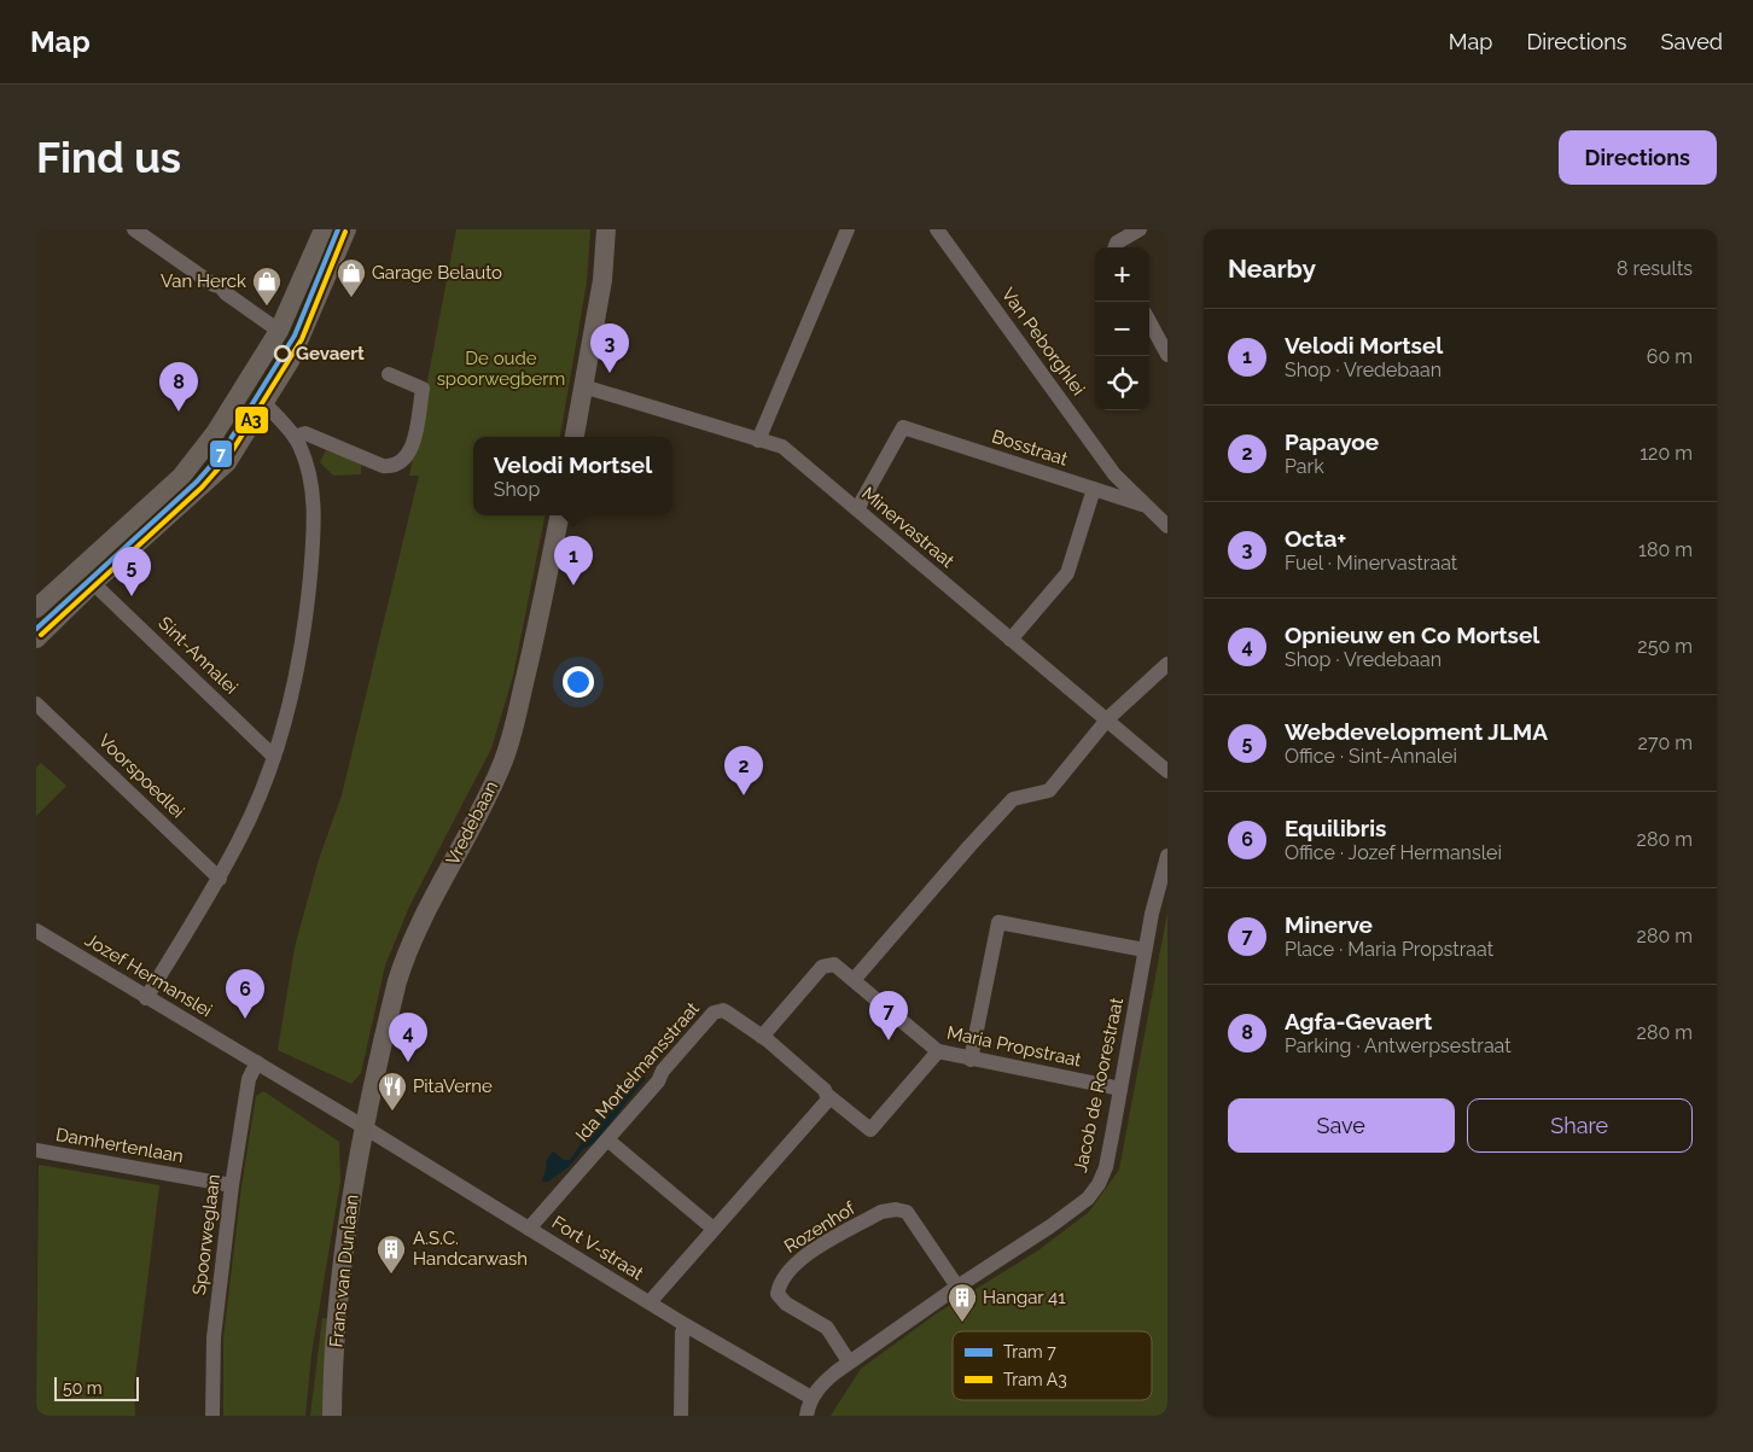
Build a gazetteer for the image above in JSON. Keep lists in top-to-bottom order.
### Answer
{
  "streets": {
    "main road": ["Vredebaan", "Frans van Dunlaan"],
    "street": [
      "Van Peborghlei",
      "Bosstraat",
      "Minervastraat",
      "Sint-Annalei",
      "Voorspoedlei",
      "Jozef Hermanslei",
      "Maria Propstraat",
      "Ida Mortelmansstraat",
      "Jacob de Roorestraat",
      "Damhertenlaan",
      "Rozenhof",
      "Spoorweglaan",
      "Fort V-straat"
    ]
  },
  "crossings": [
    ["Van Peborghlei", "Bosstraat"],
    ["Bosstraat", "Minervastraat"],
    ["Vredebaan", "Jozef Hermanslei"],
    ["Vredebaan", "Fort V-straat"],
    ["Vredebaan", "Frans van Dunlaan"],
    ["Jozef Hermanslei", "Spoorweglaan"],
    ["Jozef Hermanslei", "Fort V-straat"],
    ["Jozef Hermanslei", "Frans van Dunlaan"],
    ["Maria Propstraat", "Ida Mortelmansstraat"],
    ["Maria Propstraat", "Jacob de Roorestraat"],
    ["Ida Mortelmansstraat", "Fort V-straat"],
    ["Jacob de Roorestraat", "Rozenhof"],
    ["Jacob de Roorestraat", "Fort V-straat"],
    ["Damhertenlaan", "Spoorweglaan"],
    ["Fort V-straat", "Frans van Dunlaan"]
  ],
  "parks": ["De oude spoorwegberm"],
  "places": {
    "shop": ["Garage Belauto", "Van Herck"],
    "other": ["Gevaert"],
    "restaurant": ["PitaVerne"],
    "building": ["A.S.C. Handcarwash", "Hangar 41"]
  },
  "lines": ["tram line 7", "tram line A3"],
  "legend": ["Tram 7", "Tram A3"],
  "scale_bar": "50 m",
  "page": {
    "header": "Map",
    "nav": ["Map", "Directions", "Saved"],
    "buttons": [
      "Directions",
      ["Save", "Share"]
    ],
    "title": "Find us",
    "heading": ["Nearby", "8 results"],
    "map_buttons": ["+", "−"],
    "list": [
      {
        "mark": "1",
        "name": "Velodi Mortsel",
        "note": "Shop · Vredebaan",
        "value": "60 m"
      },
      {
        "mark": "2",
        "name": "Papayoe",
        "note": "Park",
        "value": "120 m"
      },
      {
        "mark": "3",
        "name": "Octa+",
        "note": "Fuel · Minervastraat",
        "value": "180 m"
      },
      {
        "mark": "4",
        "name": "Opnieuw en Co Mortsel",
        "note": "Shop · Vredebaan",
        "value": "250 m"
      },
      {
        "mark": "5",
        "name": "Webdevelopment JLMA",
        "note": "Office · Sint-Annalei",
        "value": "270 m"
      },
      {
        "mark": "6",
        "name": "Equilibris",
        "note": "Office · Jozef Hermanslei",
        "value": "280 m"
      },
      {
        "mark": "7",
        "name": "Minerve",
        "note": "Place · Maria Propstraat",
        "value": "280 m"
      },
      {
        "mark": "8",
        "name": "Agfa-Gevaert",
        "note": "Parking · Antwerpsestraat",
        "value": "280 m"
      }
    ],
    "pins": [
      "3",
      "8",
      "1",
      "5",
      "2",
      "6",
      "7",
      "4"
    ],
    "popup": ["Velodi Mortsel", "Shop"],
    "scale": "50 m"
  }
}
